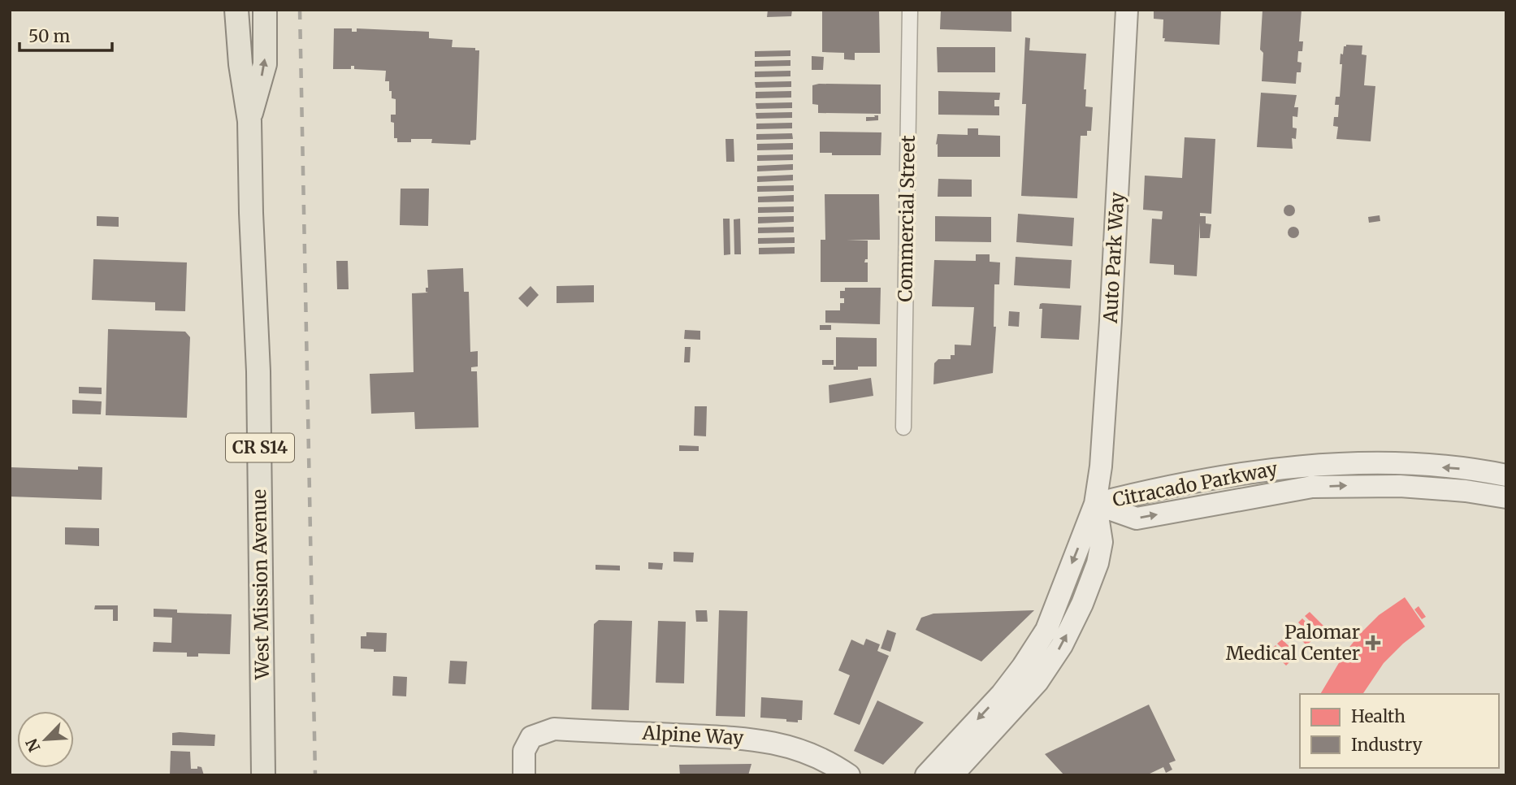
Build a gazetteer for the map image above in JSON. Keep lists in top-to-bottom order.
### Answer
{
  "streets": {
    "main road": [
      "Auto Park Way",
      "CR S14",
      "Citracado Parkway",
      "West Mission Avenue",
      "Alpine Way"
    ],
    "street": ["Commercial Street"]
  },
  "crossings": [
    ["Auto Park Way", "Citracado Parkway"]
  ],
  "places": {
    "health": ["Palomar Medical Center"]
  },
  "legend": ["Health", "Industry"],
  "scale_bar": "50 m",
  "north": "bottom left"
}
